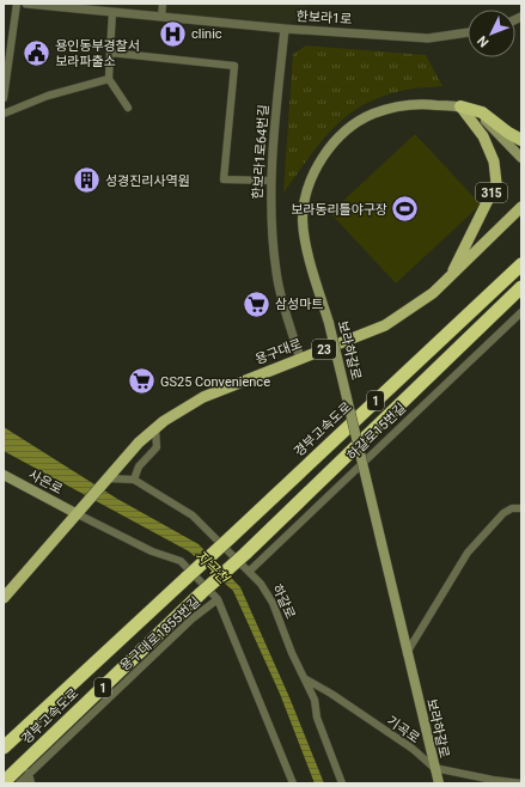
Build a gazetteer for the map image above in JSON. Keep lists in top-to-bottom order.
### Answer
{
  "streets": {
    "highway": ["1", "경부고속도로"],
    "main road": [
      "315",
      "23",
      "보라하갈로",
      "용구대로",
      "사은로"
    ],
    "street": [
      "한보라1로",
      "한보라1로64번길",
      "하갈로15번길",
      "하갈로",
      "용구대로1855번길",
      "기곡로"
    ]
  },
  "crossings": [
    ["한보라1로", "한보라1로64번길"],
    ["한보라1로64번길", "용구대로"],
    ["315", "보라하갈로"],
    ["315", "용구대로"],
    ["23", "용구대로"],
    ["23", "사은로"],
    ["23", "용구대로1855번길"],
    ["보라하갈로", "기곡로"],
    ["하갈로15번길", "하갈로"],
    ["사은로", "용구대로1855번길"],
    ["하갈로", "기곡로"]
  ],
  "water": ["지곡천"],
  "places": {
    "hospital": ["clinic"],
    "public building": ["용인동부경찰서 보라파출소"],
    "building": ["성경진리사역원"],
    "sports": ["보라동리틀야구장"],
    "supermarket": ["삼성마트", "GS25 Convenience"]
  },
  "north": "bottom left"
}
